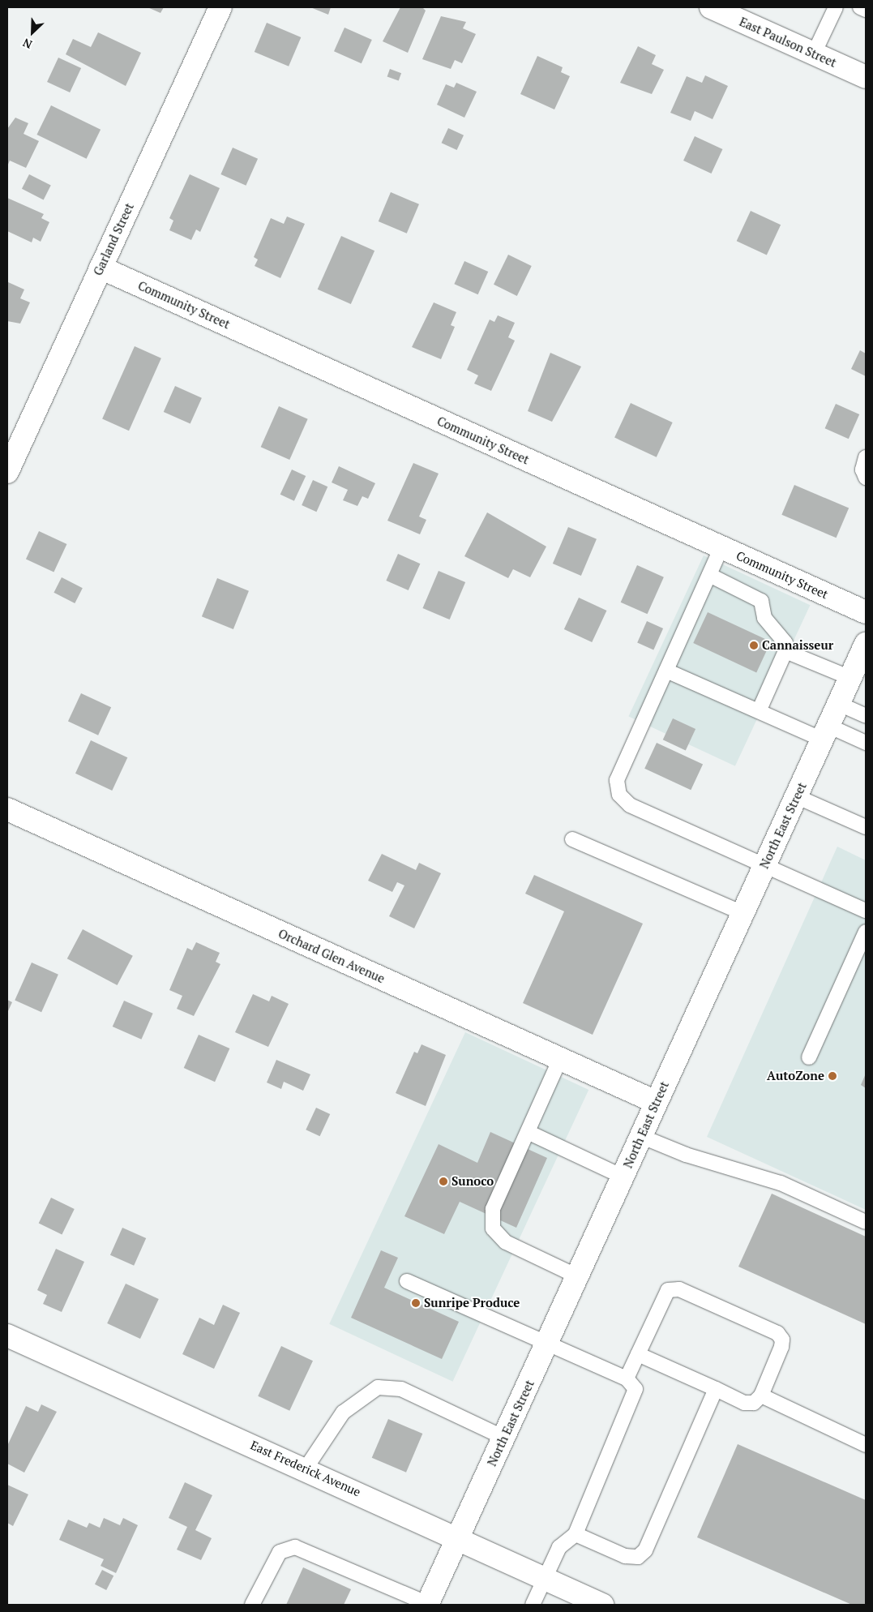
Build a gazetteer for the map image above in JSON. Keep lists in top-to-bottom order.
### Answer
{
  "streets": {
    "street": [
      "East Paulson Street",
      "Garland Street",
      "Community Street",
      "North East Street",
      "Orchard Glen Avenue",
      "East Frederick Avenue"
    ]
  },
  "crossings": [
    ["Garland Street", "Community Street"],
    ["North East Street", "Orchard Glen Avenue"],
    ["North East Street", "East Frederick Avenue"]
  ],
  "places": [
    "Cannaisseur",
    "AutoZone",
    "Sunoco",
    "Sunripe Produce"
  ],
  "north": "bottom left"
}
